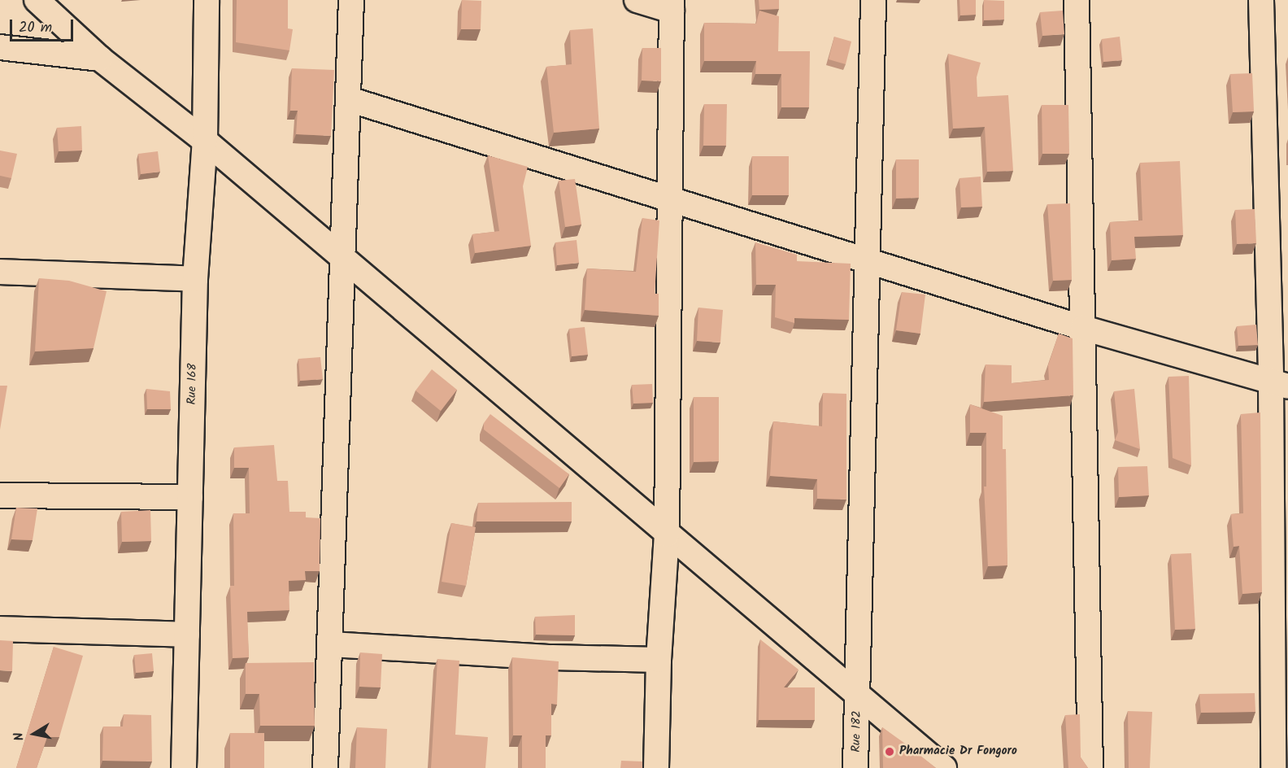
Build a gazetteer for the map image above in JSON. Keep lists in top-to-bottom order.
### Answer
{
  "streets": {
    "street": ["Rue 168", "Rue 182"]
  },
  "places": ["Pharmacie Dr Fongoro"],
  "scale_bar": "20 m",
  "north": "left"
}
